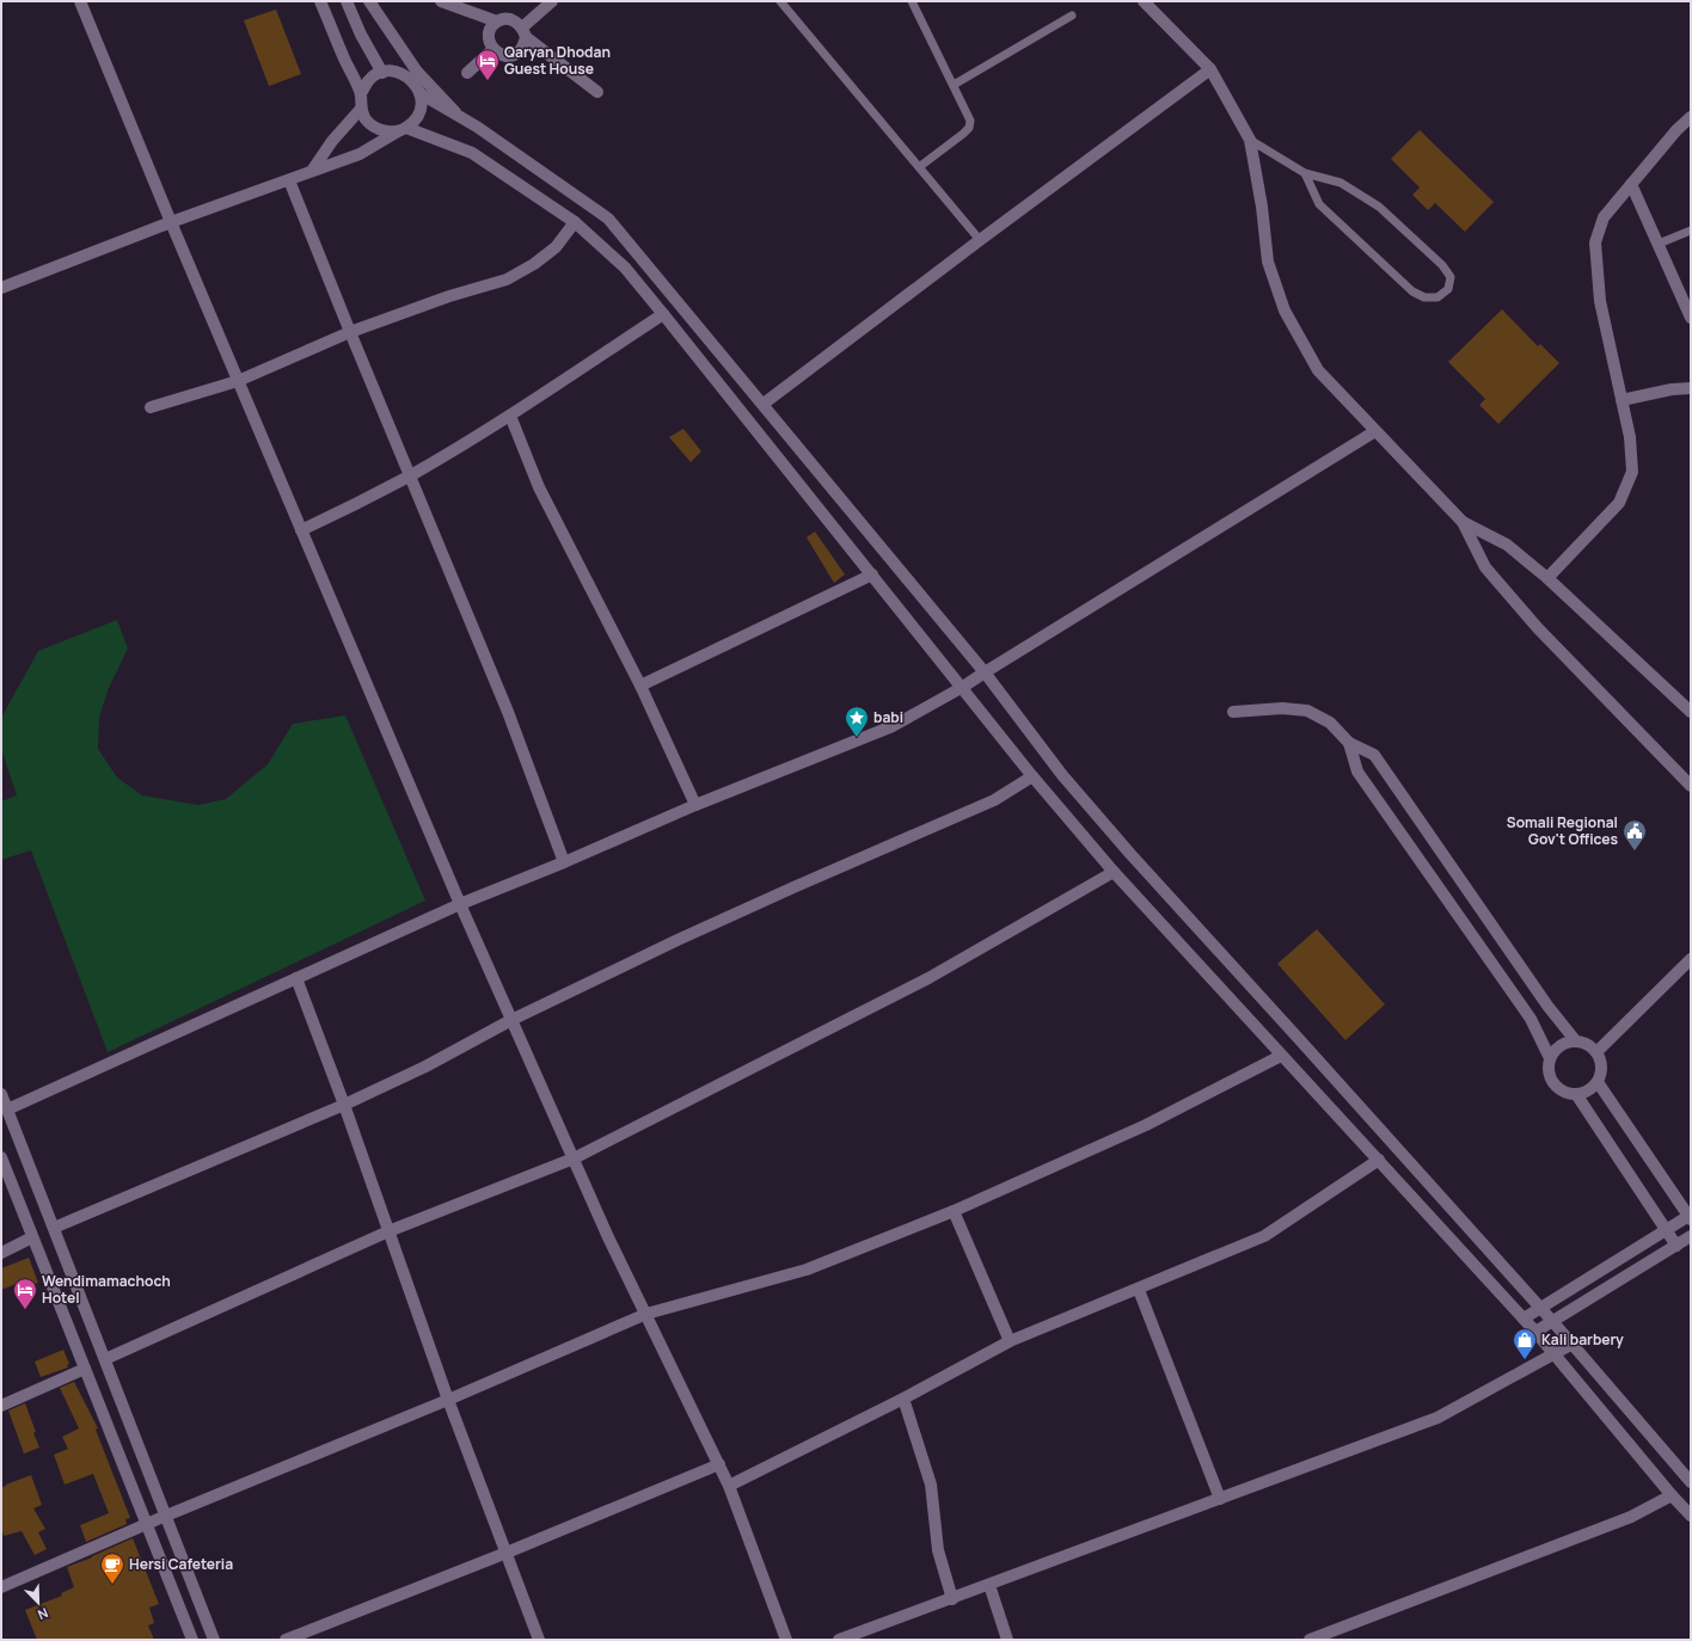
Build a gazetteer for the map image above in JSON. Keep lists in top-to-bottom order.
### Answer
{
  "places": {
    "hotel": ["Qaryan Dhodan Guest House", "Wendimamachoch Hotel"],
    "place": ["babi"],
    "public building": ["Somali Regional Gov't Offices"],
    "shop": ["Kali barbery"],
    "cafe": ["Hersi Cafeteria"]
  },
  "north": "bottom right"
}
